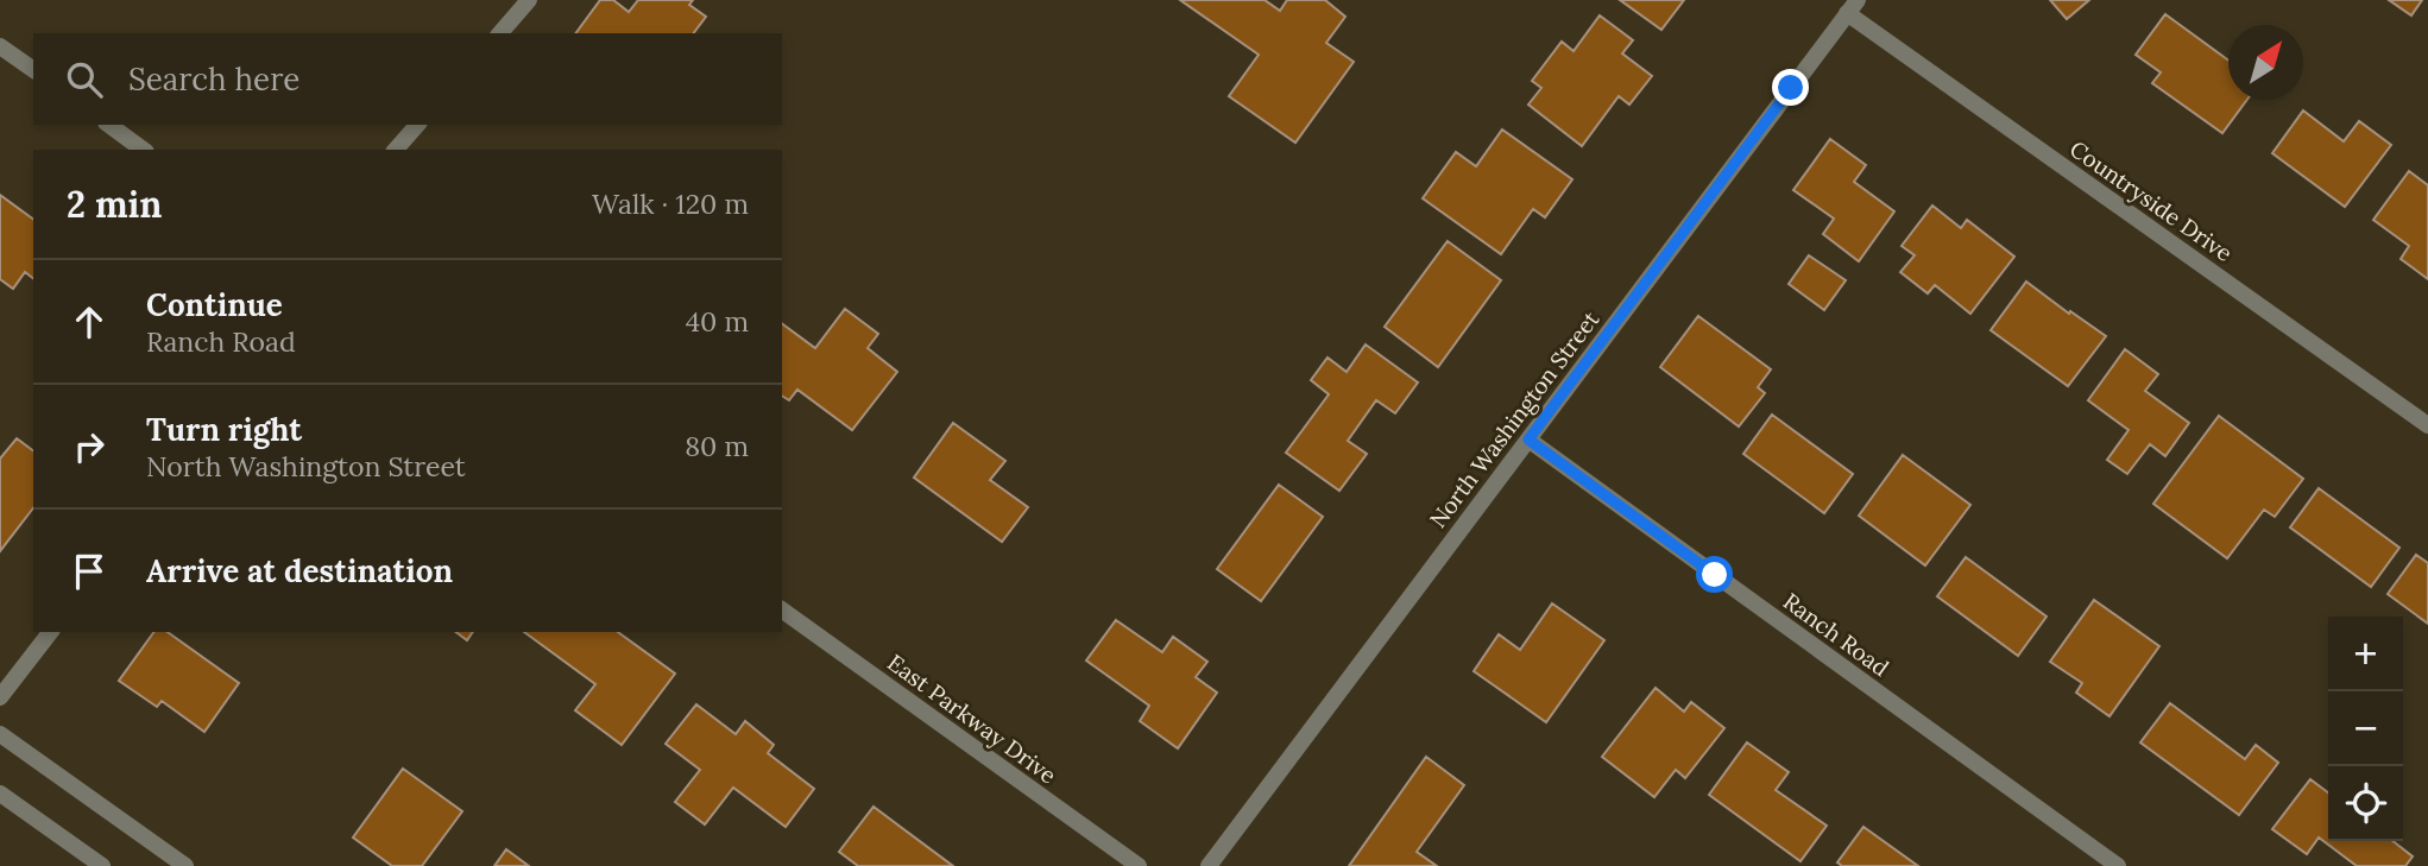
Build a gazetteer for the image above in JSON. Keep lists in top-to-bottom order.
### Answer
{
  "streets": {
    "street": [
      "Countryside Drive",
      "North Washington Street",
      "Ranch Road",
      "East Parkway Drive"
    ]
  },
  "crossings": [
    ["Countryside Drive", "North Washington Street"],
    ["North Washington Street", "Ranch Road"]
  ],
  "north": "top right",
  "page": {
    "search": "Search here",
    "heading": ["2 min", "Walk · 120 m"],
    "list": [
      ["Continue", "Ranch Road", "40 m"],
      ["Turn right", "North Washington Street", "80 m"],
      "Arrive at destination"
    ],
    "map_buttons": ["+", "−"]
  }
}
